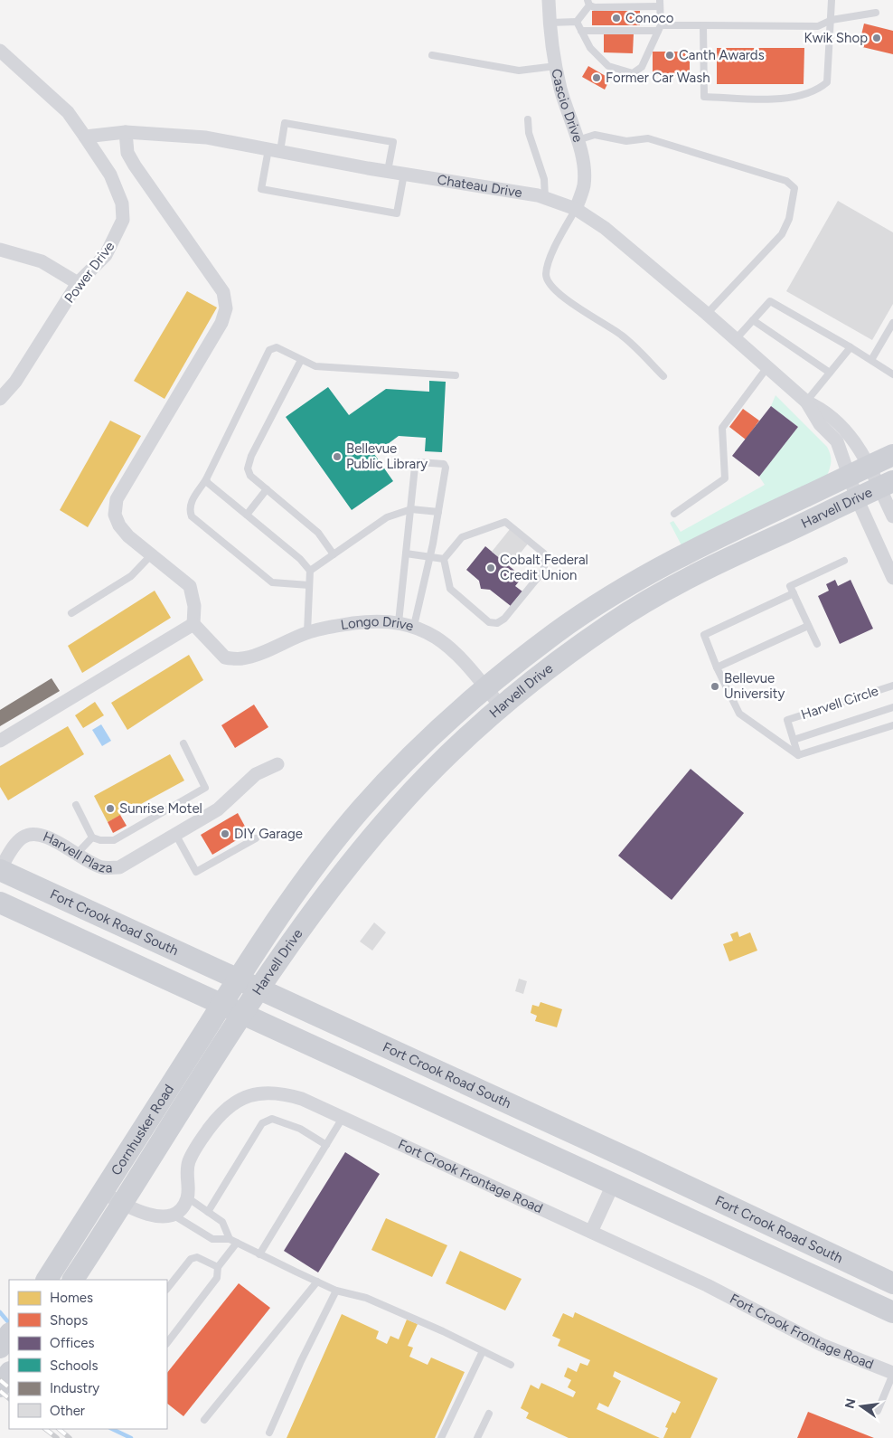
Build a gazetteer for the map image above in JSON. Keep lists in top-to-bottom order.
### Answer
{
  "streets": {
    "main road": ["Harvell Drive", "Fort Crook Road South", "Cornhusker Road"],
    "street": [
      "Cascio Drive",
      "Chateau Drive",
      "Power Drive",
      "Longo Drive",
      "Harvell Plaza",
      "Fort Crook Frontage Road"
    ],
    "lane": ["Harvell Circle"]
  },
  "crossings": [
    ["Cascio Drive", "Chateau Drive"],
    ["Chateau Drive", "Power Drive"],
    ["Chateau Drive", "Harvell Drive"],
    ["Harvell Drive", "Longo Drive"],
    ["Harvell Drive", "Fort Crook Road South"],
    ["Harvell Drive", "Cornhusker Road"],
    ["Harvell Plaza", "Fort Crook Road South"],
    ["Fort Crook Road South", "Cornhusker Road"]
  ],
  "places": [
    "Conoco",
    "Kwik Shop",
    "Canth Awards",
    "Former Car Wash",
    "Bellevue Public Library",
    "Cobalt Federal Credit Union",
    "Bellevue University",
    "Sunrise Motel",
    "DIY Garage"
  ],
  "legend": [
    "Homes",
    "Shops",
    "Offices",
    "Schools",
    "Industry",
    "Other"
  ],
  "north": "left"
}
